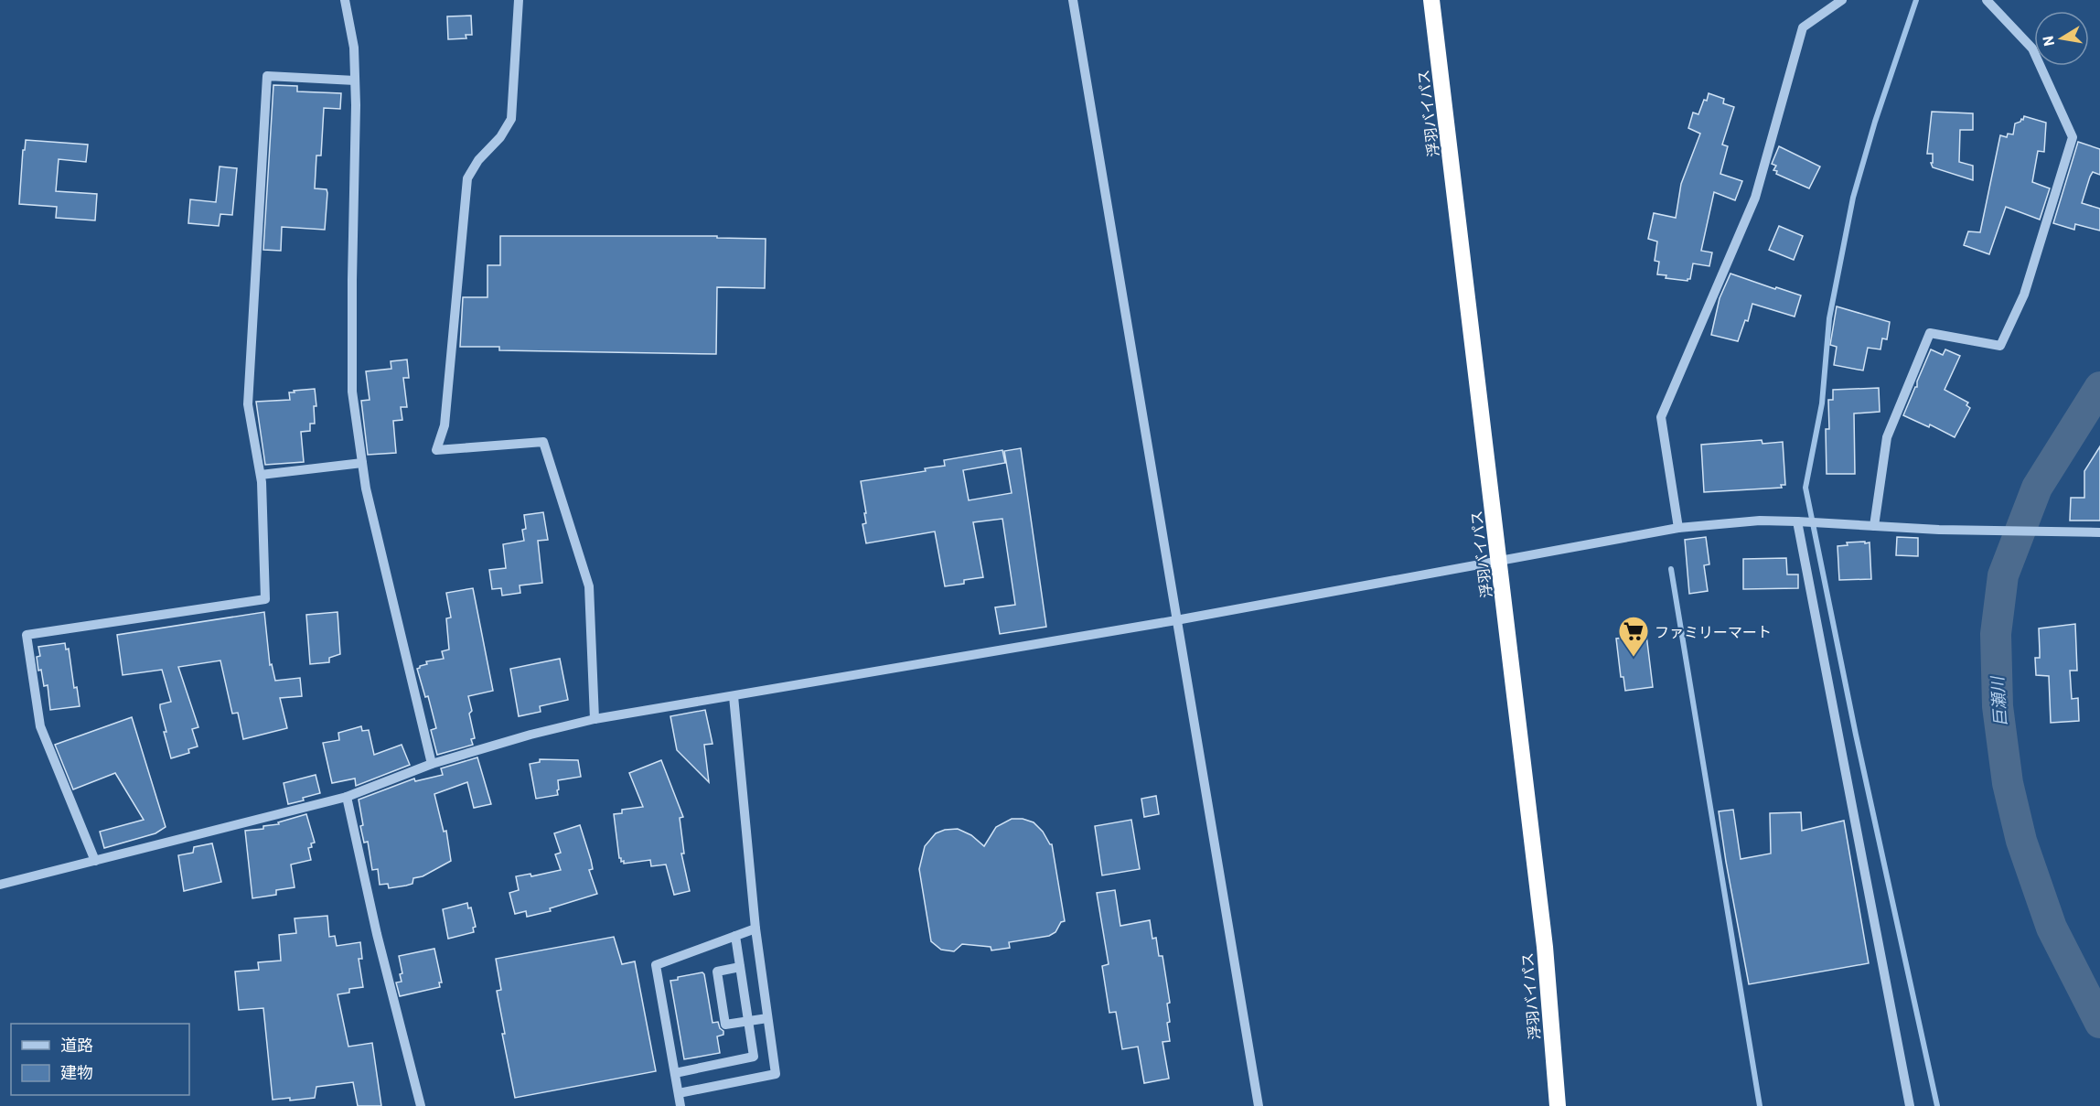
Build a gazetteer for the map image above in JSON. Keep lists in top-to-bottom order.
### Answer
{
  "streets": {
    "highway": ["浮羽バイパス"]
  },
  "water": ["巨瀬川"],
  "places": {
    "supermarket": ["ファミリーマート"]
  },
  "legend": ["道路", "建物"],
  "north": "left"
}
